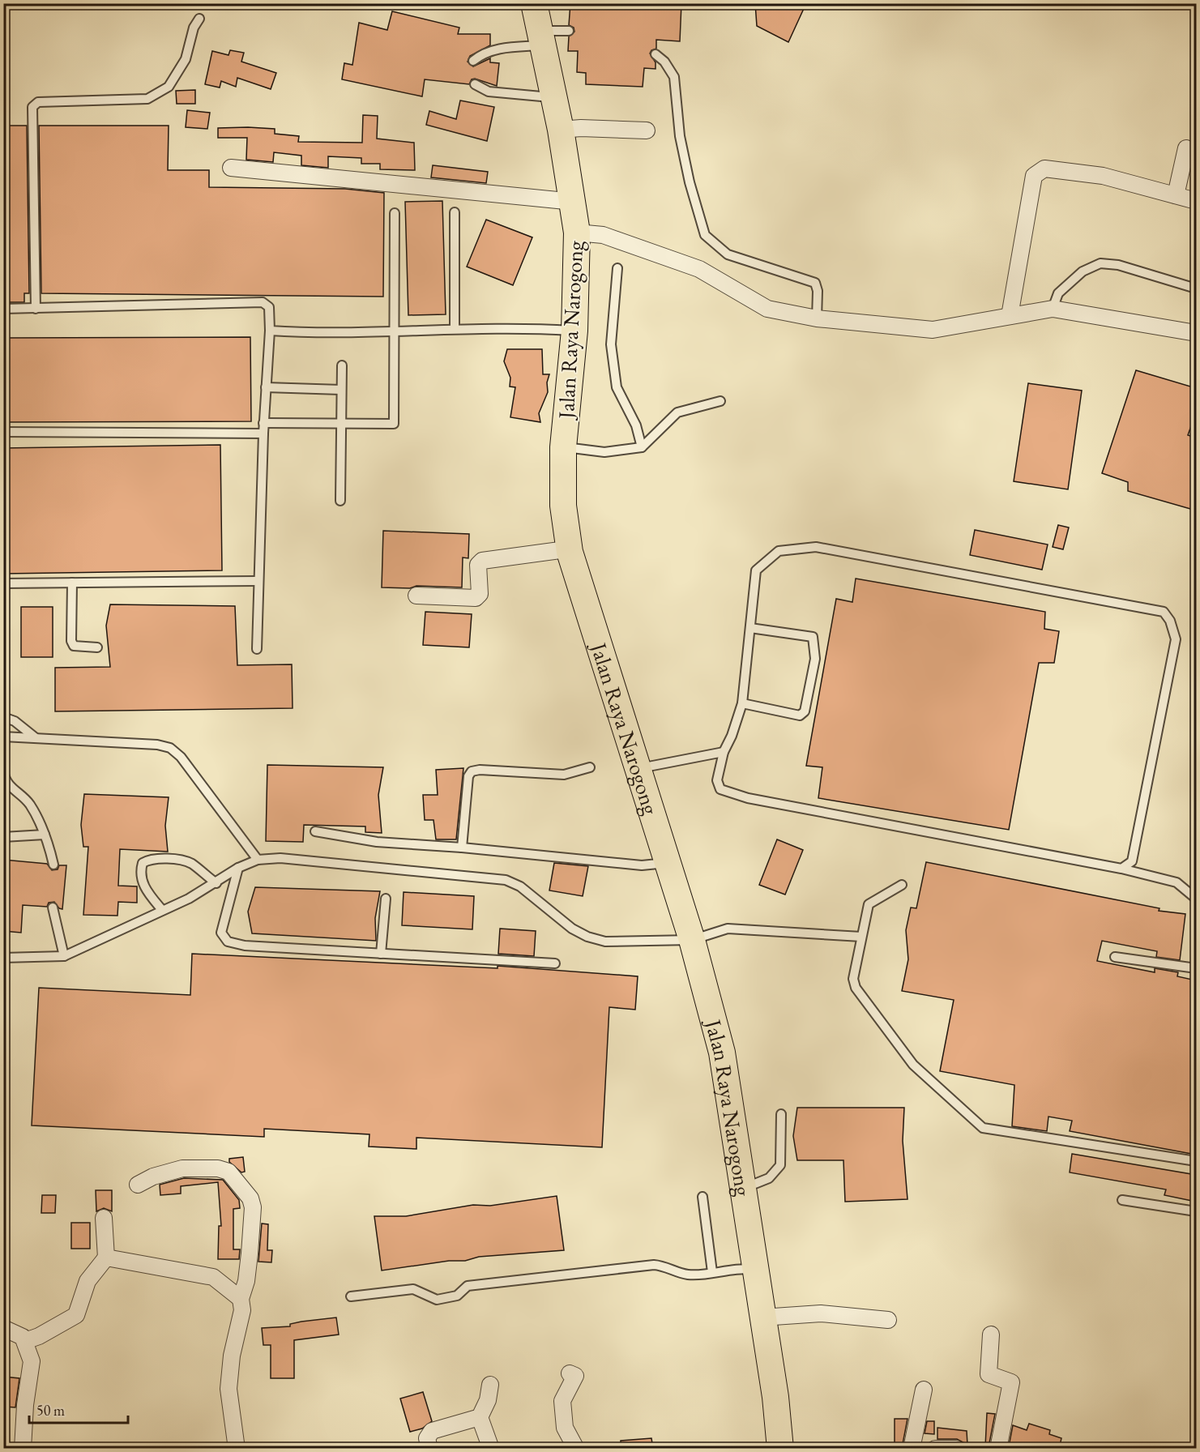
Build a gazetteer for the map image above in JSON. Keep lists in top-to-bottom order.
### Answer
{
  "streets": {
    "main road": ["Jalan Raya Narogong"]
  },
  "scale_bar": "50 m"
}
